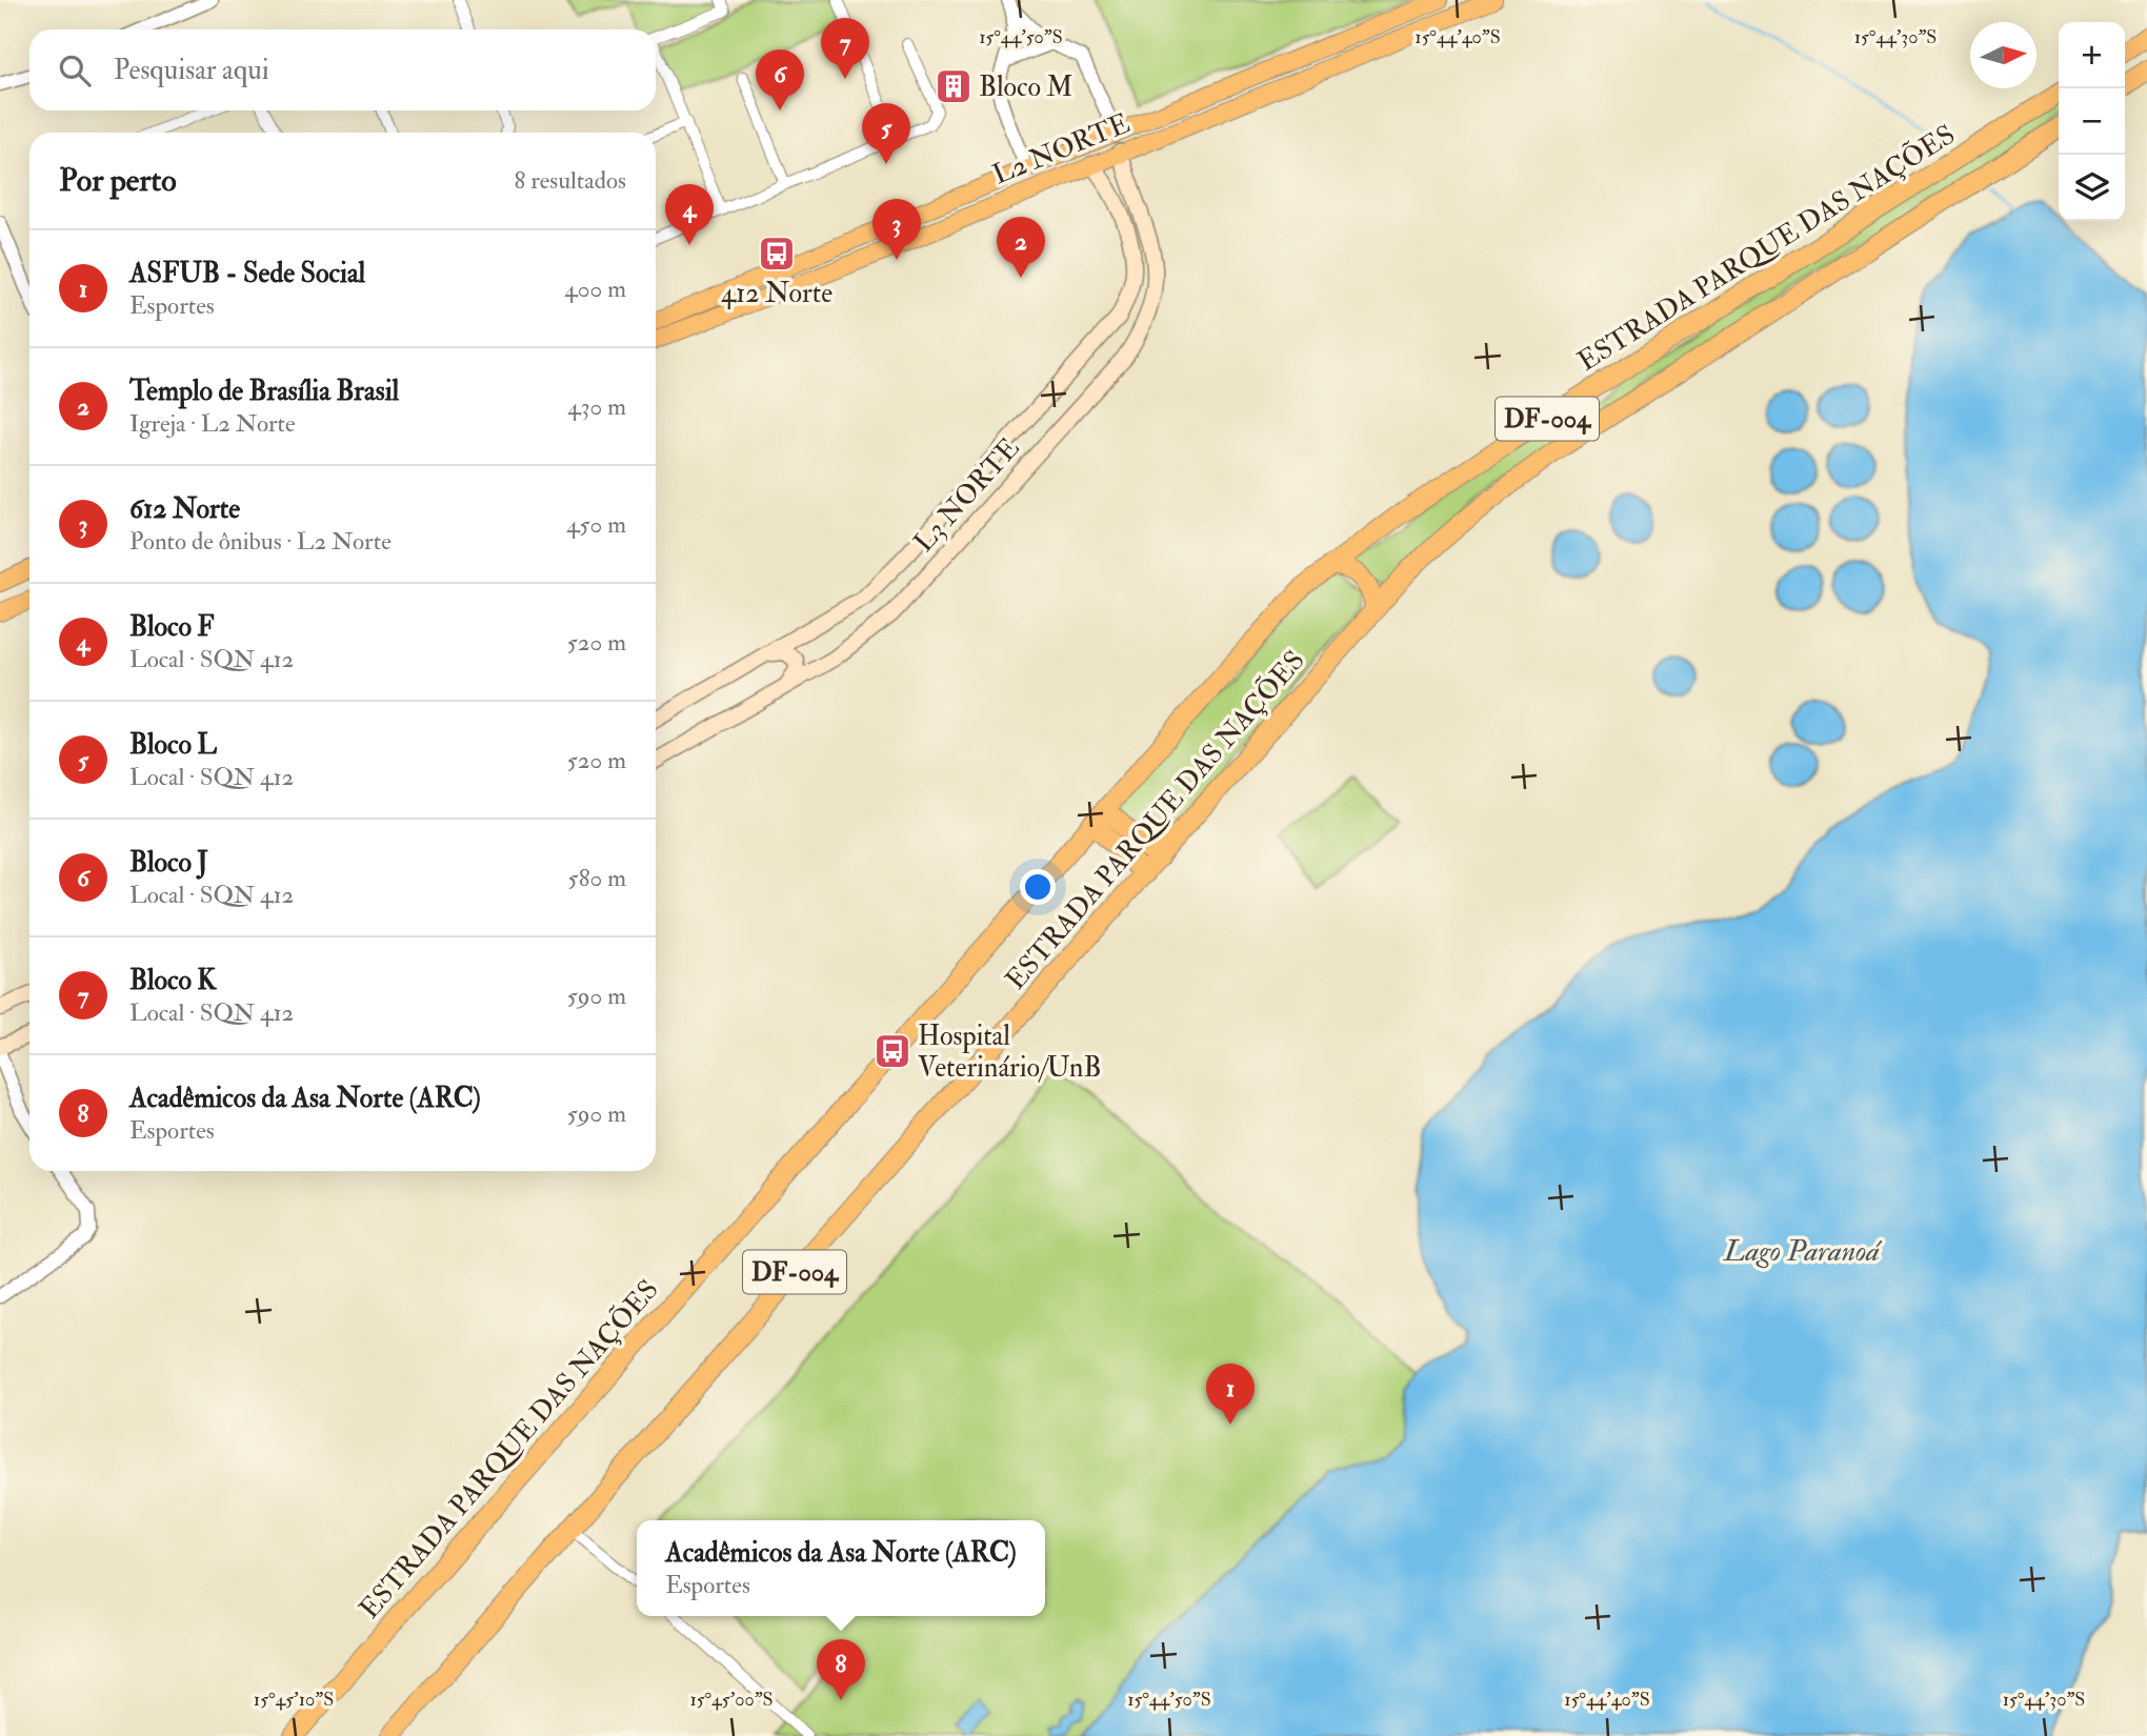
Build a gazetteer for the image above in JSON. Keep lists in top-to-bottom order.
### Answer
{
  "streets": {
    "highway": ["ESTRADA PARQUE DAS NAÇÕES", "DF-004"],
    "main road": ["L2 NORTE", "L3 NORTE"]
  },
  "crossings": [
    ["L2 NORTE", "L3 NORTE"]
  ],
  "water": ["Lago Paranoá"],
  "places": {
    "building": ["Bloco M"],
    "bus stop": ["412 Norte", "Hospital Veterinário/UnB"]
  },
  "north": "right",
  "page": {
    "pins": [
      "7",
      "6",
      "5",
      "4",
      "3",
      "2",
      "1",
      "8"
    ],
    "map_buttons": ["+", "−"],
    "search": "Pesquisar aqui",
    "heading": ["Por perto", "8 resultados"],
    "list": [
      {
        "mark": "1",
        "name": "ASFUB - Sede Social",
        "note": "Esportes",
        "value": "400 m"
      },
      {
        "mark": "2",
        "name": "Templo de Brasília Brasil",
        "note": "Igreja · L2 Norte",
        "value": "430 m"
      },
      {
        "mark": "3",
        "name": "612 Norte",
        "note": "Ponto de ônibus · L2 Norte",
        "value": "450 m"
      },
      {
        "mark": "4",
        "name": "Bloco F",
        "note": "Local · SQN 412",
        "value": "520 m"
      },
      {
        "mark": "5",
        "name": "Bloco L",
        "note": "Local · SQN 412",
        "value": "520 m"
      },
      {
        "mark": "6",
        "name": "Bloco J",
        "note": "Local · SQN 412",
        "value": "580 m"
      },
      {
        "mark": "7",
        "name": "Bloco K",
        "note": "Local · SQN 412",
        "value": "590 m"
      },
      {
        "mark": "8",
        "name": "Acadêmicos da Asa Norte (ARC)",
        "note": "Esportes",
        "value": "590 m"
      }
    ],
    "popup": ["Acadêmicos da Asa Norte (ARC)", "Esportes"]
  },
  "coordinates": [
    "15°44'50\"S",
    "15°44'40\"S",
    "15°44'30\"S",
    "15°45'10\"S",
    "15°45'00\"S"
  ]
}
